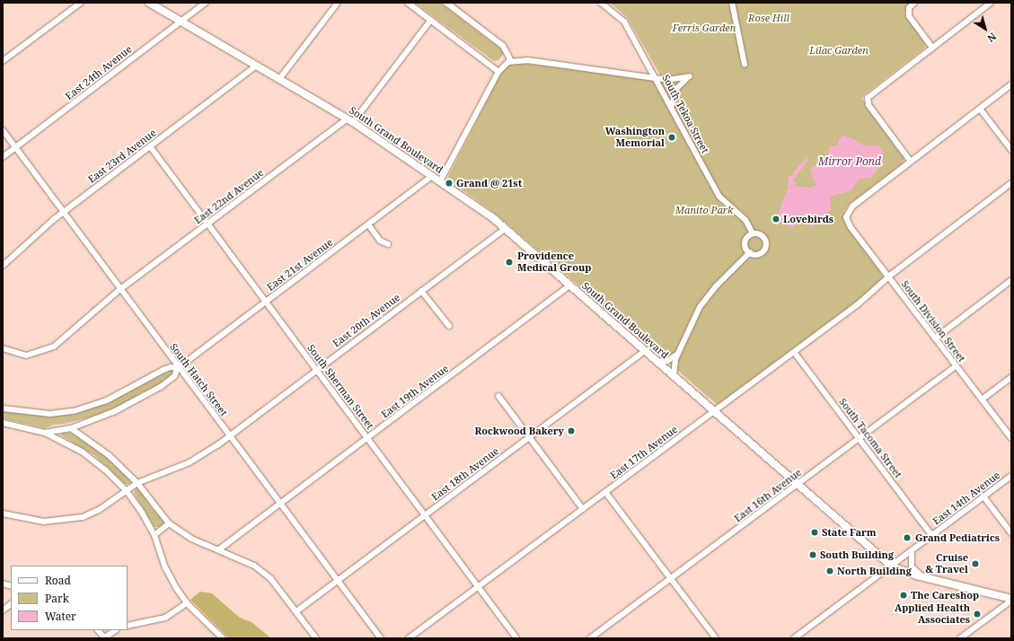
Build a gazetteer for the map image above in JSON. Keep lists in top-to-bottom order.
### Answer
{
  "streets": {
    "main road": ["South Grand Boulevard"],
    "street": [
      "East 24th Avenue",
      "South Tekoa Street",
      "East 23rd Avenue",
      "East 22nd Avenue",
      "East 21st Avenue",
      "East 20th Avenue",
      "South Division Street",
      "South Hatch Street",
      "South Sherman Street",
      "East 19th Avenue",
      "South Tacoma Street",
      "East 17th Avenue",
      "East 18th Avenue",
      "East 16th Avenue",
      "East 14th Avenue"
    ]
  },
  "crossings": [
    ["East 24th Avenue", "South Grand Boulevard"],
    ["East 24th Avenue", "South Hatch Street"],
    ["South Grand Boulevard", "East 23rd Avenue"],
    ["South Grand Boulevard", "East 22nd Avenue"],
    ["South Grand Boulevard", "East 21st Avenue"],
    ["South Grand Boulevard", "East 20th Avenue"],
    ["South Grand Boulevard", "East 19th Avenue"],
    ["South Grand Boulevard", "East 17th Avenue"],
    ["South Grand Boulevard", "East 18th Avenue"],
    ["South Grand Boulevard", "East 16th Avenue"],
    ["South Grand Boulevard", "East 14th Avenue"],
    ["East 23rd Avenue", "South Hatch Street"],
    ["East 23rd Avenue", "South Sherman Street"],
    ["East 22nd Avenue", "South Hatch Street"],
    ["East 22nd Avenue", "South Sherman Street"],
    ["East 21st Avenue", "South Hatch Street"],
    ["East 21st Avenue", "South Sherman Street"],
    ["East 20th Avenue", "South Hatch Street"],
    ["East 20th Avenue", "South Sherman Street"],
    ["South Division Street", "East 17th Avenue"],
    ["South Division Street", "East 16th Avenue"],
    ["South Hatch Street", "East 19th Avenue"],
    ["South Hatch Street", "East 18th Avenue"],
    ["South Sherman Street", "East 19th Avenue"],
    ["South Sherman Street", "East 17th Avenue"],
    ["South Sherman Street", "East 18th Avenue"],
    ["South Tacoma Street", "East 17th Avenue"],
    ["South Tacoma Street", "East 16th Avenue"],
    ["South Tacoma Street", "East 14th Avenue"]
  ],
  "water": ["Mirror Pond"],
  "parks": [
    "Rose Hill",
    "Ferris Garden",
    "Lilac Garden",
    "Manito Park"
  ],
  "places": [
    "Washington Memorial",
    "Grand @ 21st",
    "Lovebirds",
    "Providence Medical Group",
    "Rockwood Bakery",
    "State Farm",
    "Grand Pediatrics",
    "South Building",
    "Cruise & Travel",
    "North Building",
    "The Careshop",
    "Applied Health Associates"
  ],
  "legend": ["Road", "Park", "Water"],
  "north": "bottom right"
}
